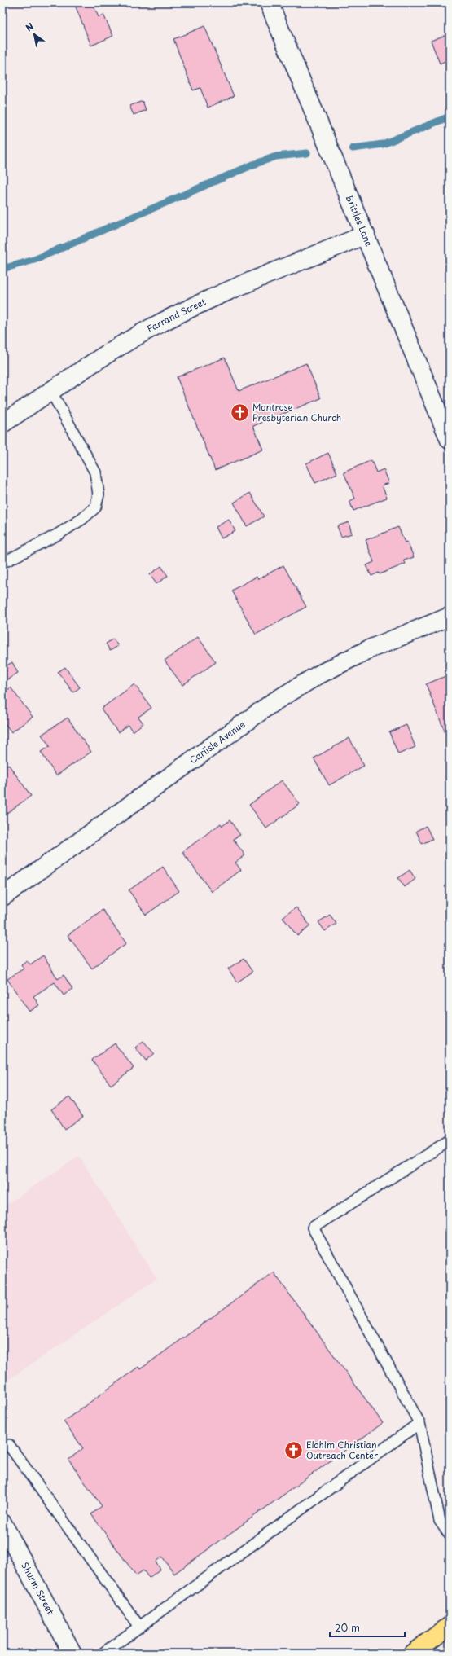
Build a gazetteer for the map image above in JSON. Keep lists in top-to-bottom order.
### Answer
{
  "streets": {
    "street": [
      "Brittles Lane",
      "Farrand Street",
      "Carlisle Avenue",
      "Shurm Street"
    ]
  },
  "crossings": [
    ["Brittles Lane", "Farrand Street"]
  ],
  "places": {
    "church": ["Montrose Presbyterian Church", "Elohim Christian Outreach Center"]
  },
  "scale_bar": "20 m",
  "north": "top left"
}
